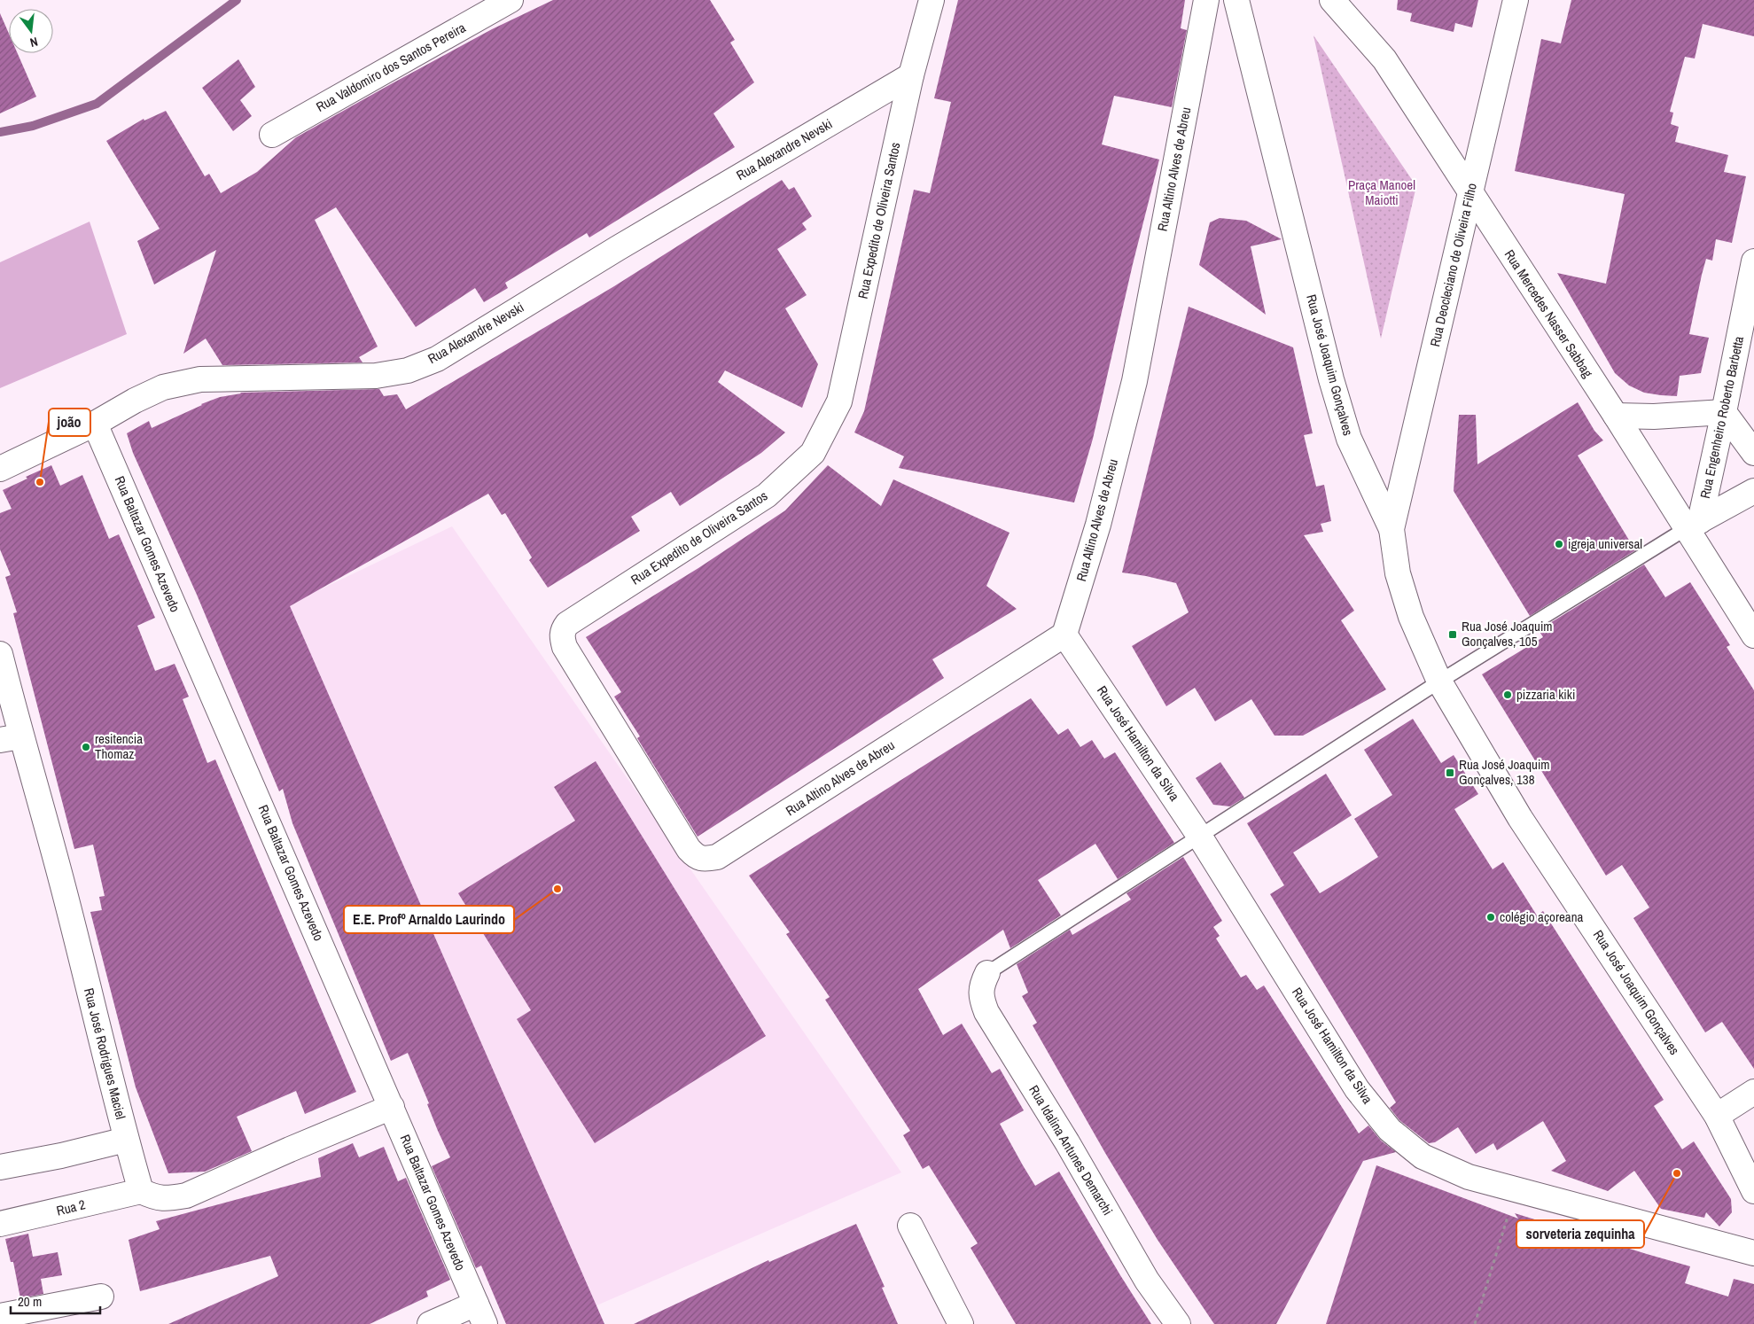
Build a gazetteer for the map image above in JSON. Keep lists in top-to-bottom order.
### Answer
{
  "streets": {
    "street": [
      "Rua Valdomiro dos Santos Pereira",
      "Rua Alexandre Nevski",
      "Rua Altino Alves de Abreu",
      "Rua Expedito de Oliveira Santos",
      "Rua Deocleciano de Oliveira Filho",
      "Rua Mercedes Nasser Sabbag",
      "Rua José Joaquim Gonçalves",
      "Rua Engenheiro Roberto Barbetta",
      "Rua Baltazar Gomes Azevedo",
      "Rua José Hamilton da Silva",
      "Rua José Rodrigues Maciel",
      "Rua Idalina Antunes Demarchi",
      "Rua 2"
    ]
  },
  "crossings": [
    ["Rua Alexandre Nevski", "Rua Expedito de Oliveira Santos"],
    ["Rua Alexandre Nevski", "Rua Baltazar Gomes Azevedo"],
    ["Rua Altino Alves de Abreu", "Rua Expedito de Oliveira Santos"],
    ["Rua Altino Alves de Abreu", "Rua José Hamilton da Silva"],
    ["Rua Deocleciano de Oliveira Filho", "Rua Mercedes Nasser Sabbag"],
    ["Rua Deocleciano de Oliveira Filho", "Rua José Joaquim Gonçalves"],
    ["Rua Mercedes Nasser Sabbag", "Rua Engenheiro Roberto Barbetta"],
    ["Rua José Rodrigues Maciel", "Rua 2"]
  ],
  "parks": ["Praça Manoel Maiotti"],
  "places": {
    "other": [
      "joão",
      "igreja universal",
      "pizzaria kiki",
      "resitencia Thomaz",
      "E.E. Profº Arnaldo Laurindo",
      "colégio açoreana",
      "sorveteria zequinha"
    ],
    "transit": ["Rua José Joaquim Gonçalves, 105", "Rua José Joaquim Gonçalves, 138"]
  },
  "scale_bar": "20 m",
  "north": "bottom"
}
